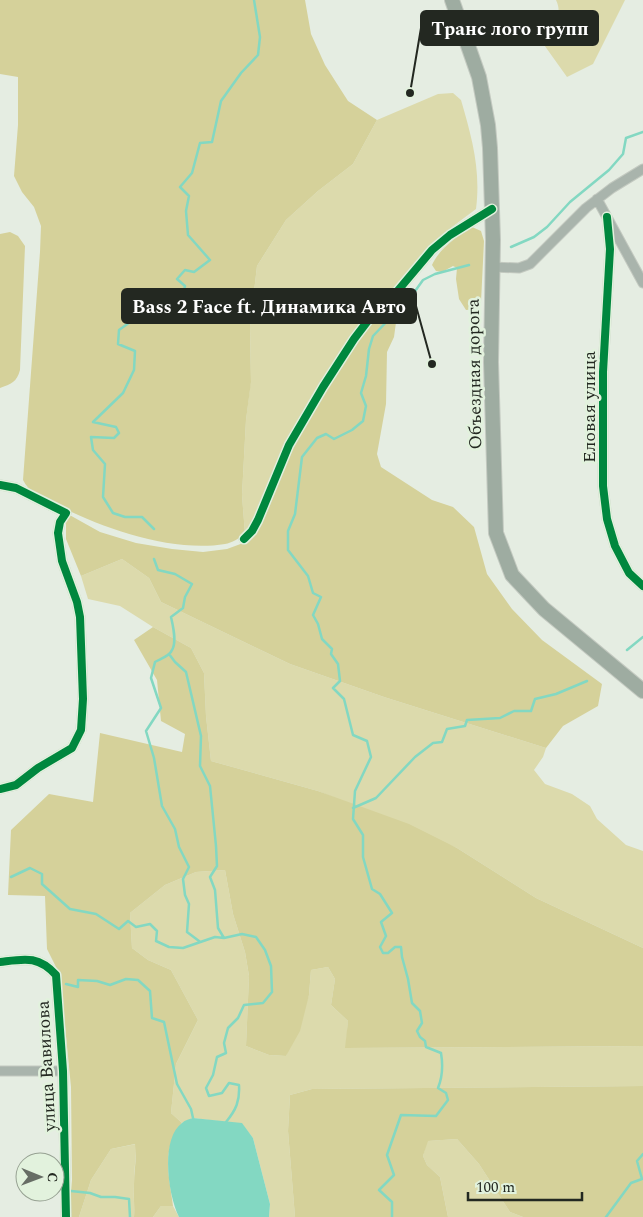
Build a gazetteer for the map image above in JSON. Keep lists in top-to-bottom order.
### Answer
{
  "streets": {
    "main road": ["Объездная дорога"],
    "street": ["Еловая улица", "улица Вавилова"]
  },
  "places": ["Транс лого групп", "Bass 2 Face ft. Динамика Авто"],
  "scale_bar": "100 m",
  "north": "right"
}
